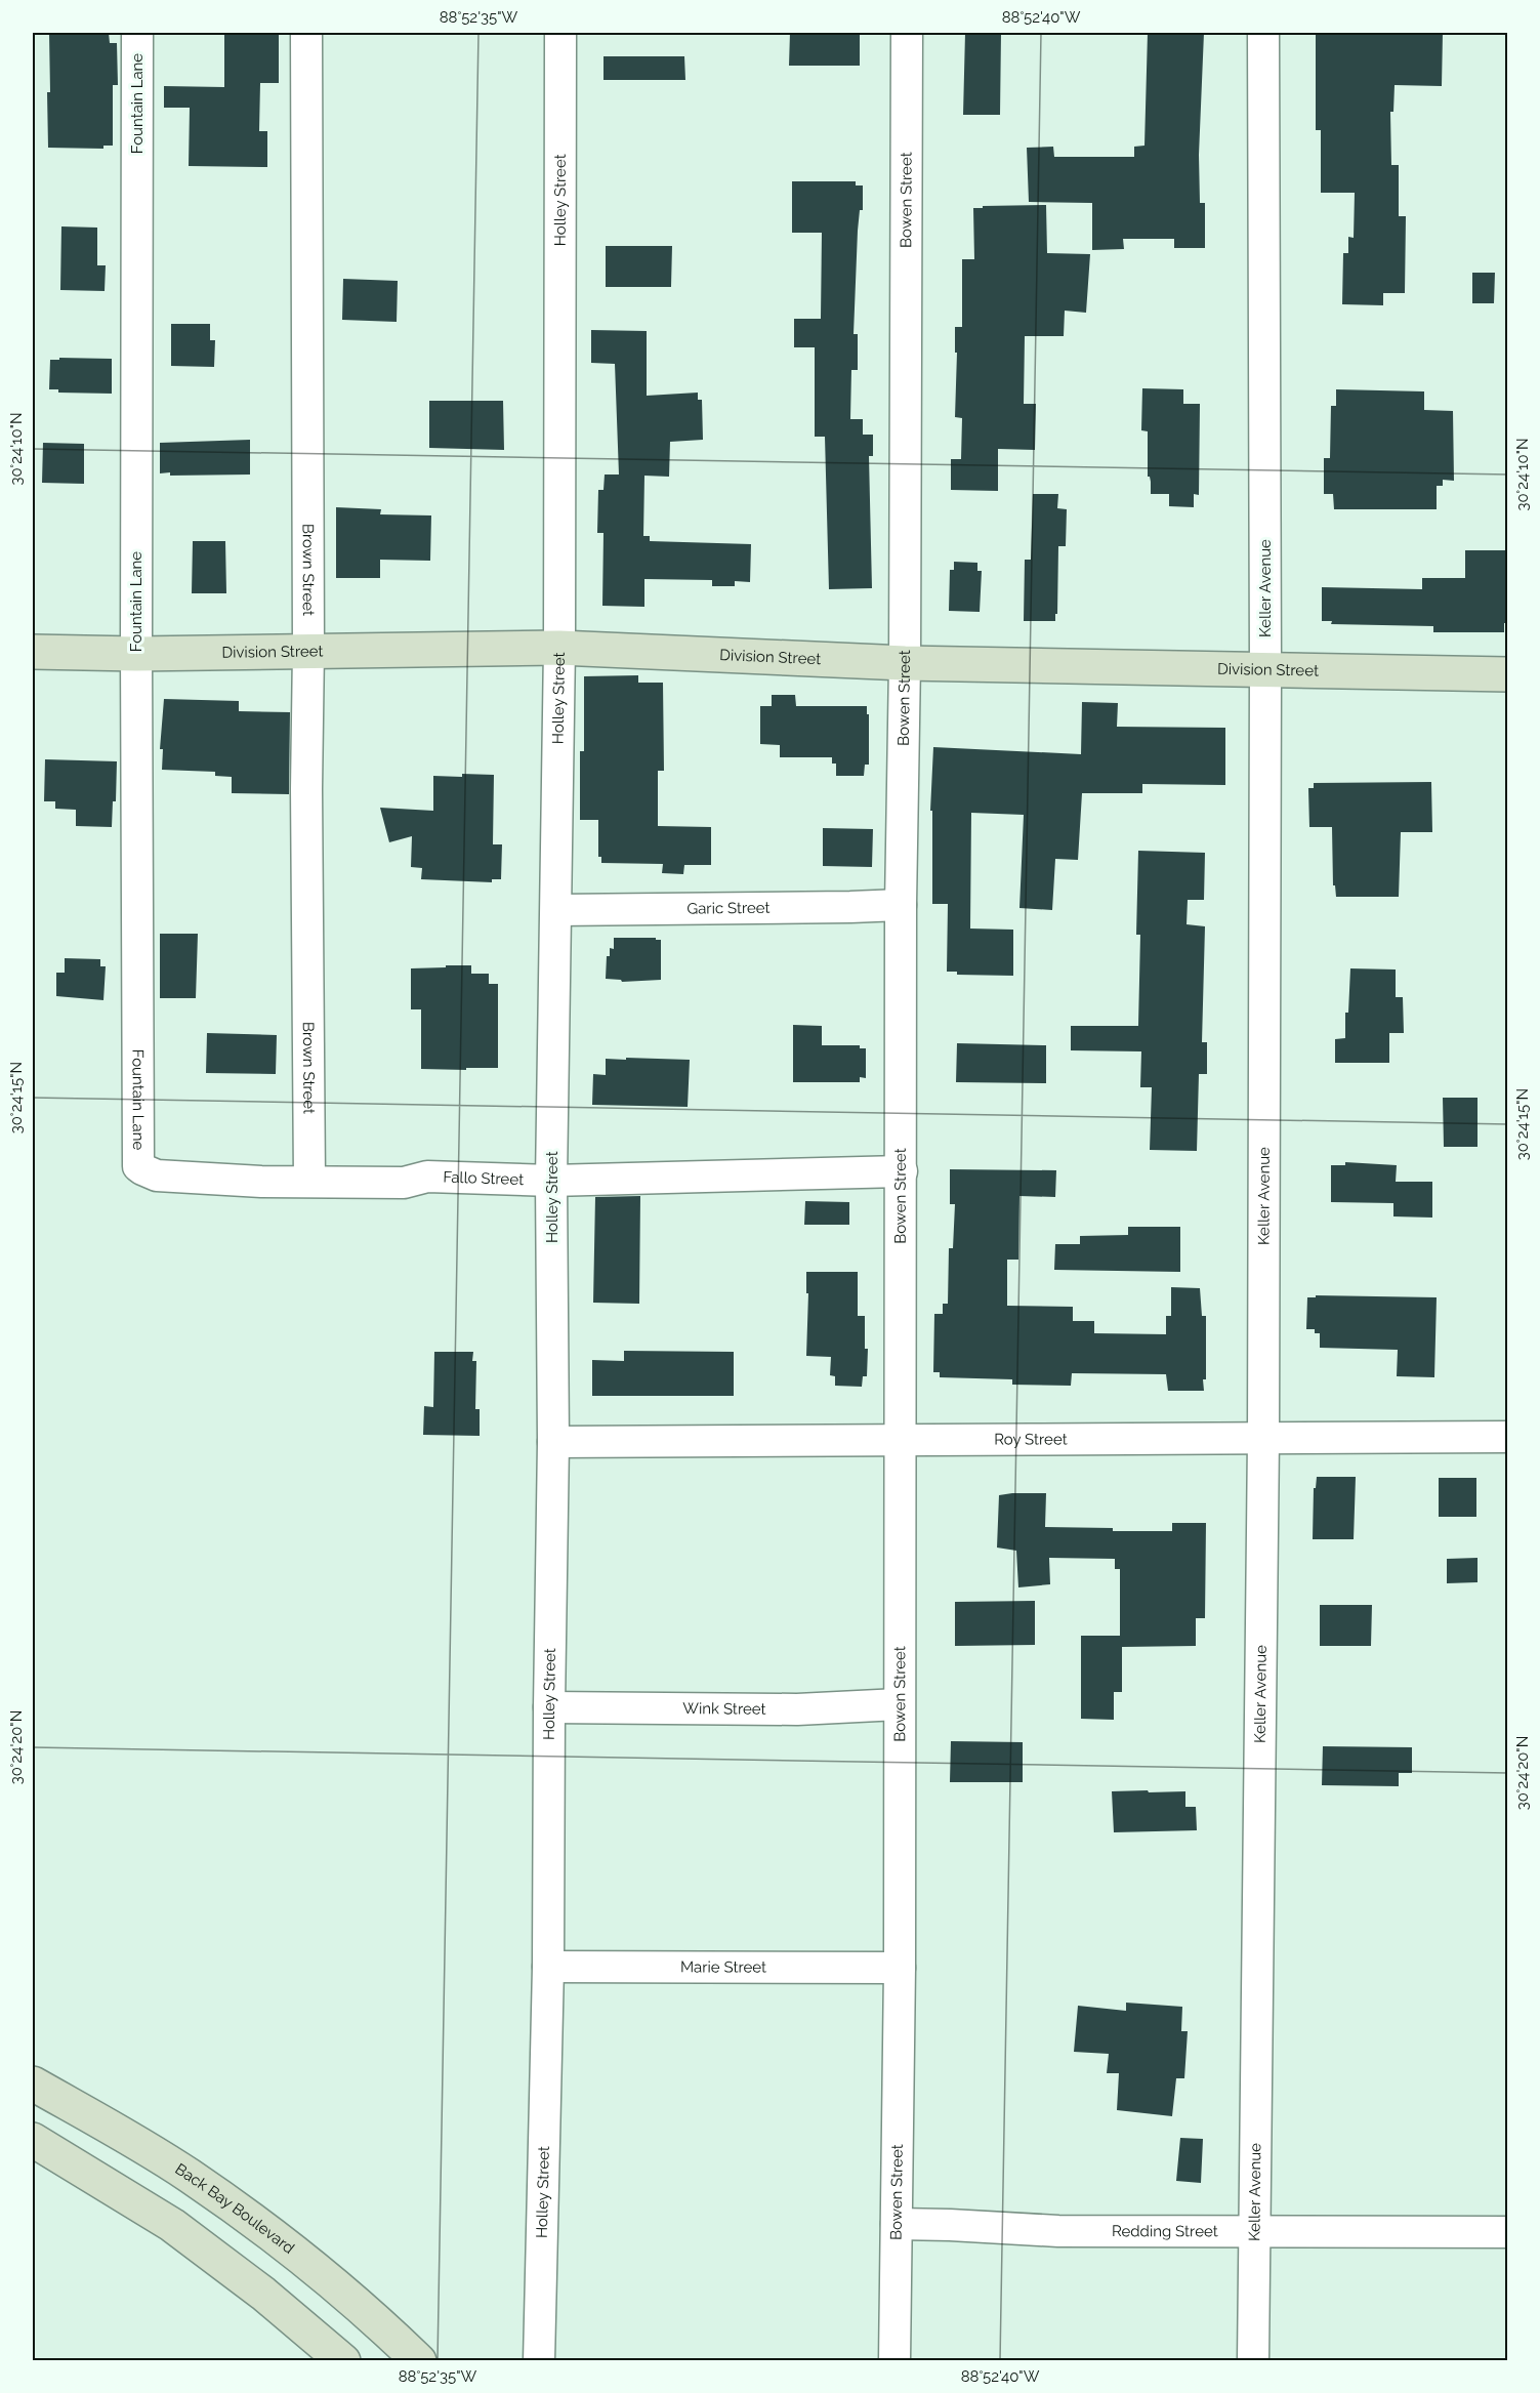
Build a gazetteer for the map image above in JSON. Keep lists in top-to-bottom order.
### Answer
{
  "streets": {
    "main road": ["Division Street", "Back Bay Boulevard"],
    "street": [
      "Fountain Lane",
      "Holley Street",
      "Bowen Street",
      "Brown Street",
      "Keller Avenue",
      "Garic Street",
      "Fallo Street",
      "Roy Street",
      "Wink Street",
      "Marie Street",
      "Redding Street"
    ]
  },
  "crossings": [
    ["Fountain Lane", "Division Street"],
    ["Fountain Lane", "Fallo Street"],
    ["Holley Street", "Division Street"],
    ["Holley Street", "Garic Street"],
    ["Holley Street", "Fallo Street"],
    ["Holley Street", "Roy Street"],
    ["Holley Street", "Wink Street"],
    ["Holley Street", "Marie Street"],
    ["Bowen Street", "Division Street"],
    ["Bowen Street", "Garic Street"],
    ["Bowen Street", "Fallo Street"],
    ["Bowen Street", "Roy Street"],
    ["Bowen Street", "Wink Street"],
    ["Bowen Street", "Marie Street"],
    ["Bowen Street", "Redding Street"],
    ["Brown Street", "Division Street"],
    ["Brown Street", "Fallo Street"],
    ["Keller Avenue", "Division Street"],
    ["Keller Avenue", "Roy Street"],
    ["Keller Avenue", "Redding Street"]
  ],
  "coordinates": [
    "88°52'35\"W",
    "88°52'40\"W",
    "30°24'10\"N",
    "30°24'15\"N",
    "30°24'20\"N"
  ]
}
